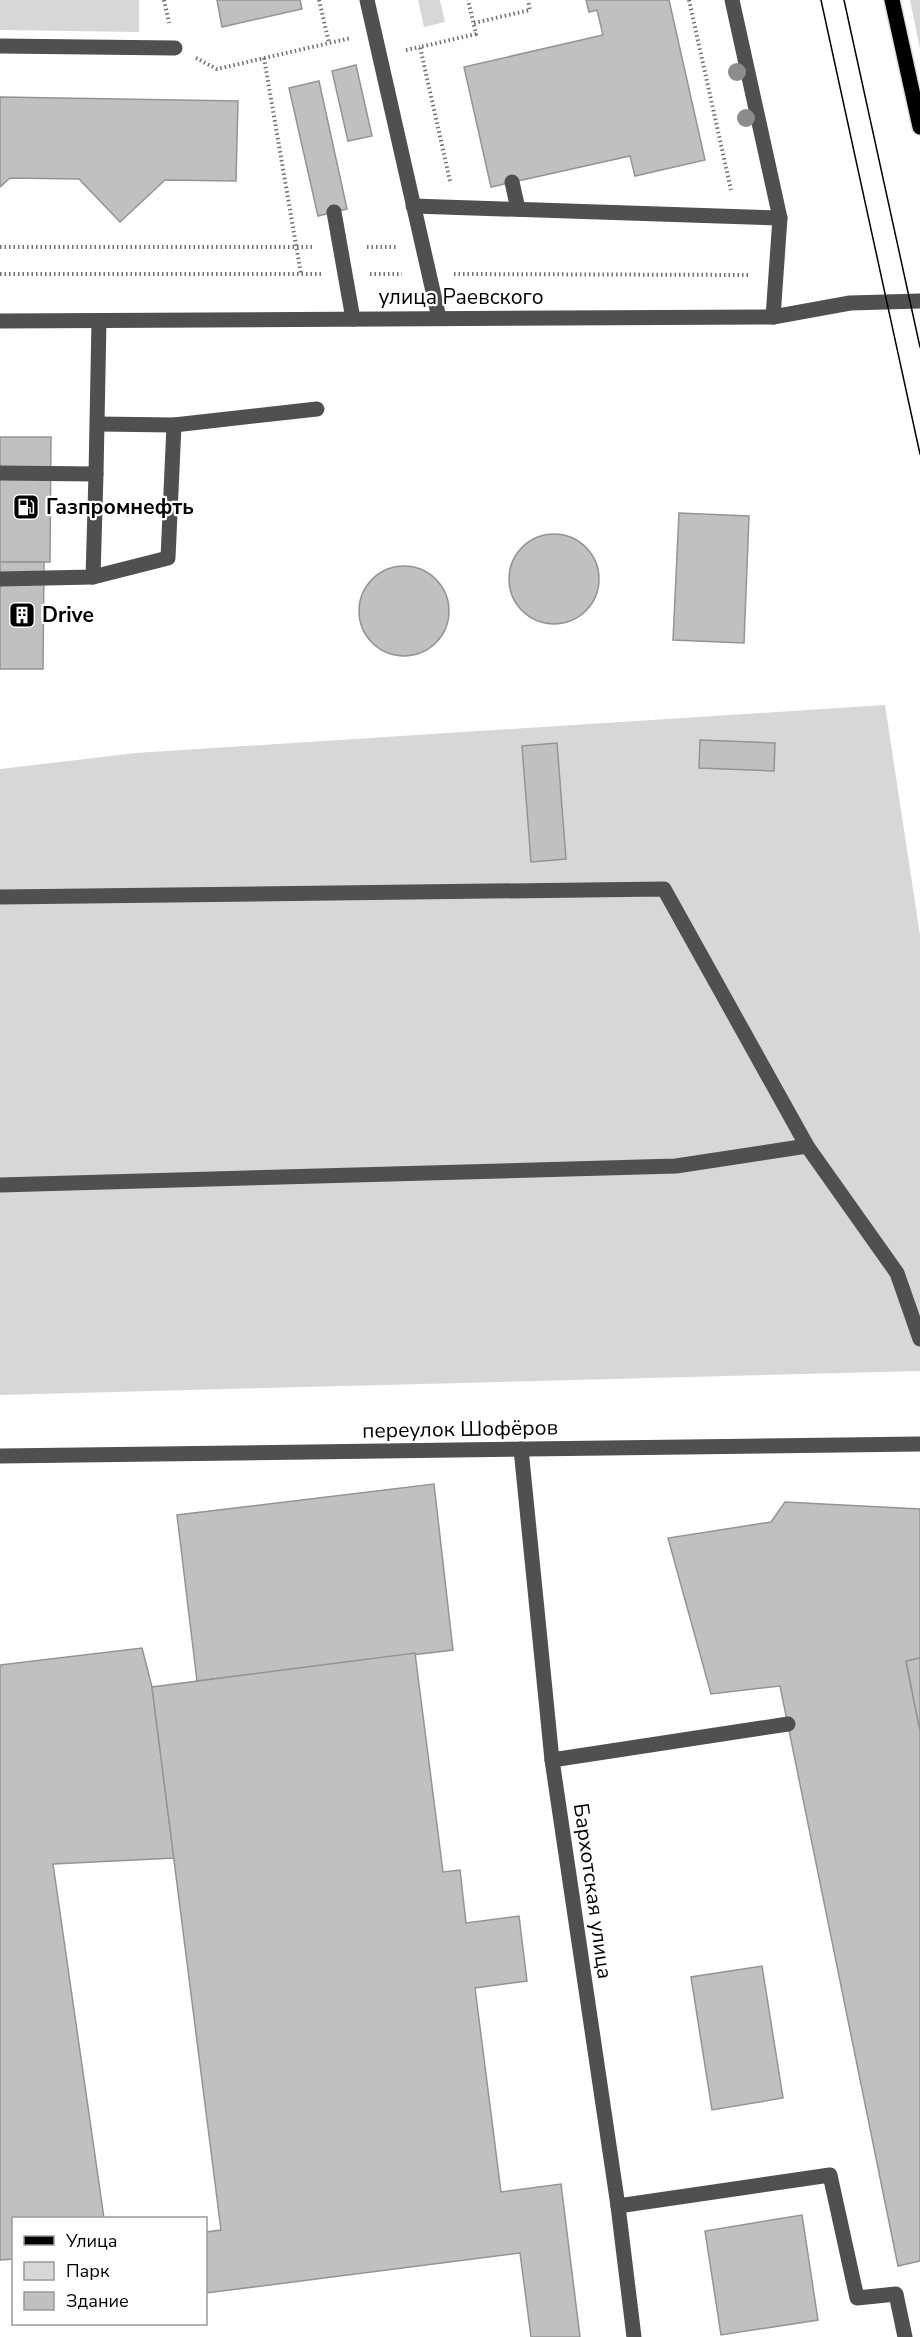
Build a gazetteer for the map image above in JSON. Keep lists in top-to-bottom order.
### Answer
{
  "streets": {
    "street": ["улица Раевского", "переулок Шофёров", "Бархотская улица"]
  },
  "crossings": [
    ["переулок Шофёров", "Бархотская улица"]
  ],
  "places": {
    "fuel station": ["Газпромнефть"],
    "building": ["Drive"]
  },
  "legend": ["Улица", "Парк", "Здание"]
}
